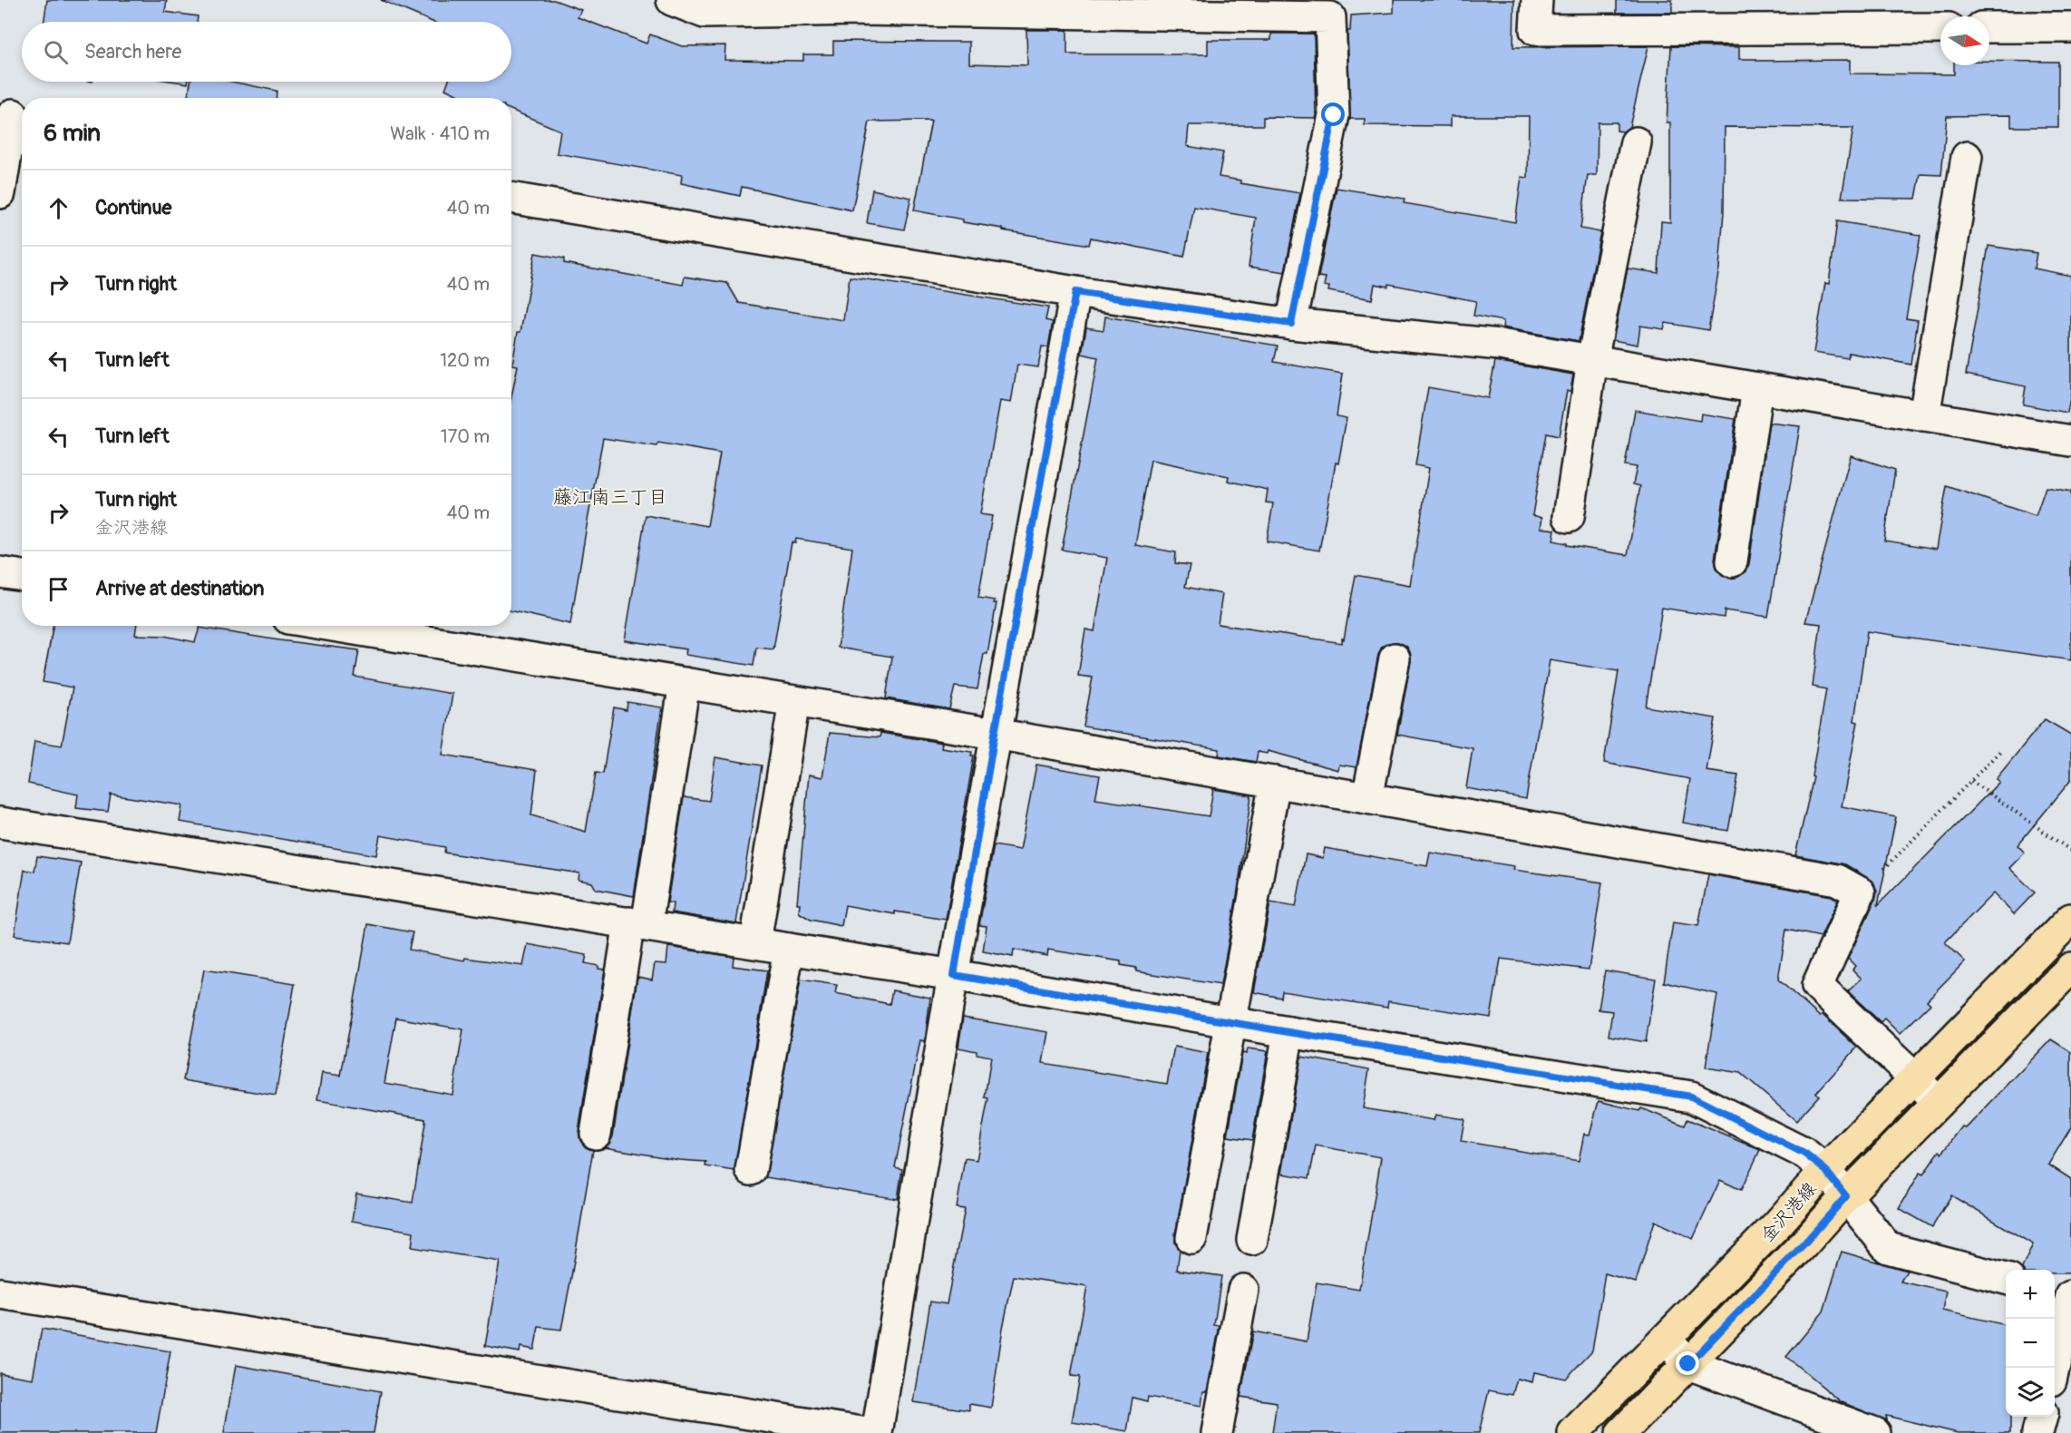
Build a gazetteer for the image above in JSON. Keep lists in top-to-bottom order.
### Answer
{
  "streets": {
    "main road": ["金沢港線"]
  },
  "districts": ["藤江南三丁目"],
  "north": "right",
  "page": {
    "search": "Search here",
    "heading": ["6 min", "Walk · 410 m"],
    "list": [
      ["Continue", "40 m"],
      ["Turn right", "40 m"],
      ["Turn left", "120 m"],
      ["Turn left", "170 m"],
      ["Turn right", "金沢港線", "40 m"],
      "Arrive at destination"
    ],
    "map_buttons": ["+", "−"]
  }
}
